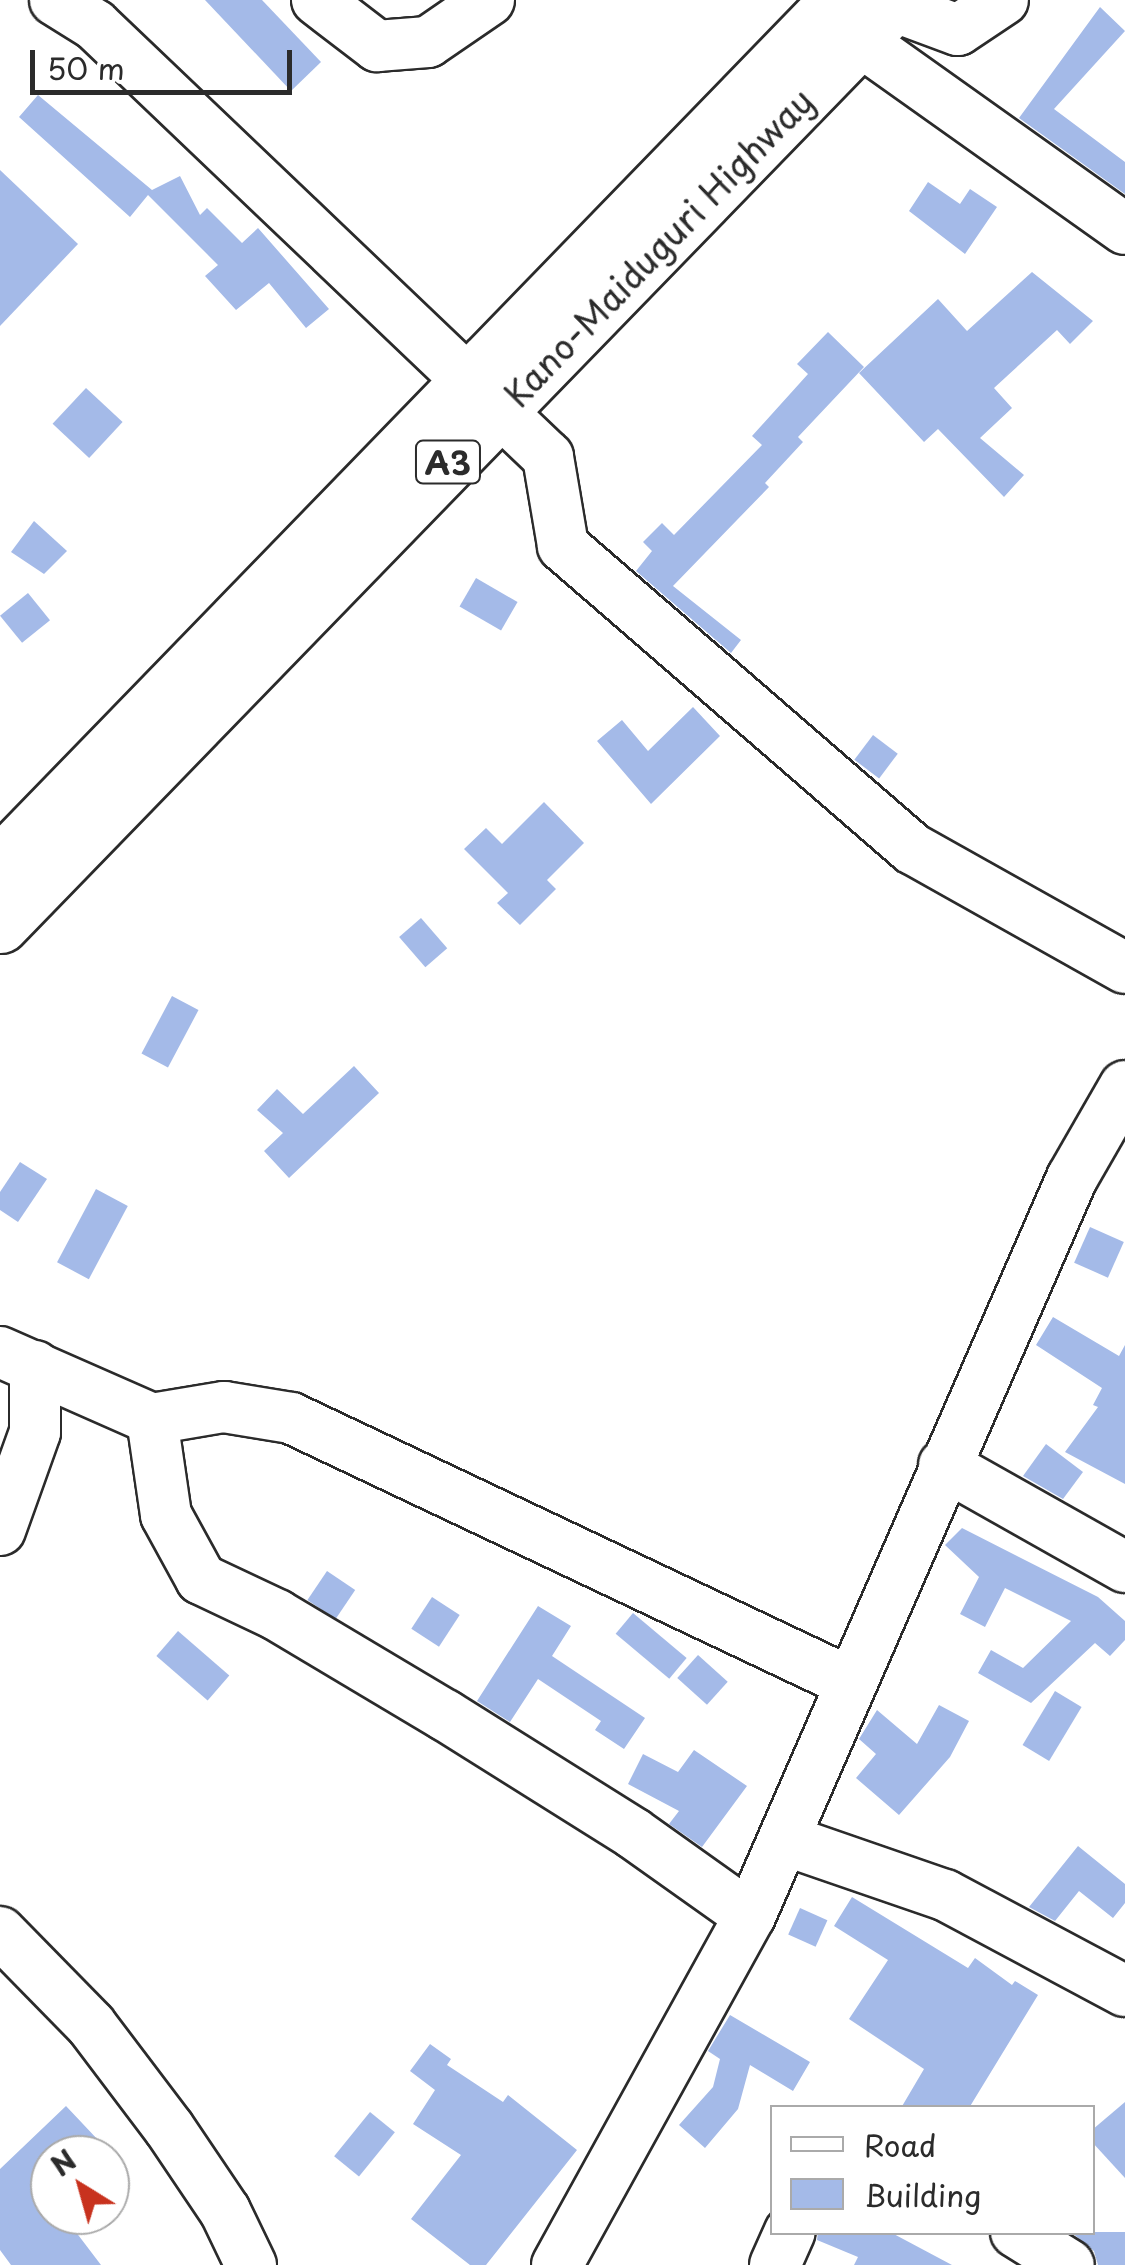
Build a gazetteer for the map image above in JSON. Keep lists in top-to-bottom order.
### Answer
{
  "streets": {
    "highway": ["Kano-Maiduguri Highway", "A3"]
  },
  "legend": ["Road", "Building"],
  "scale_bar": "50 m",
  "north": "top left"
}
